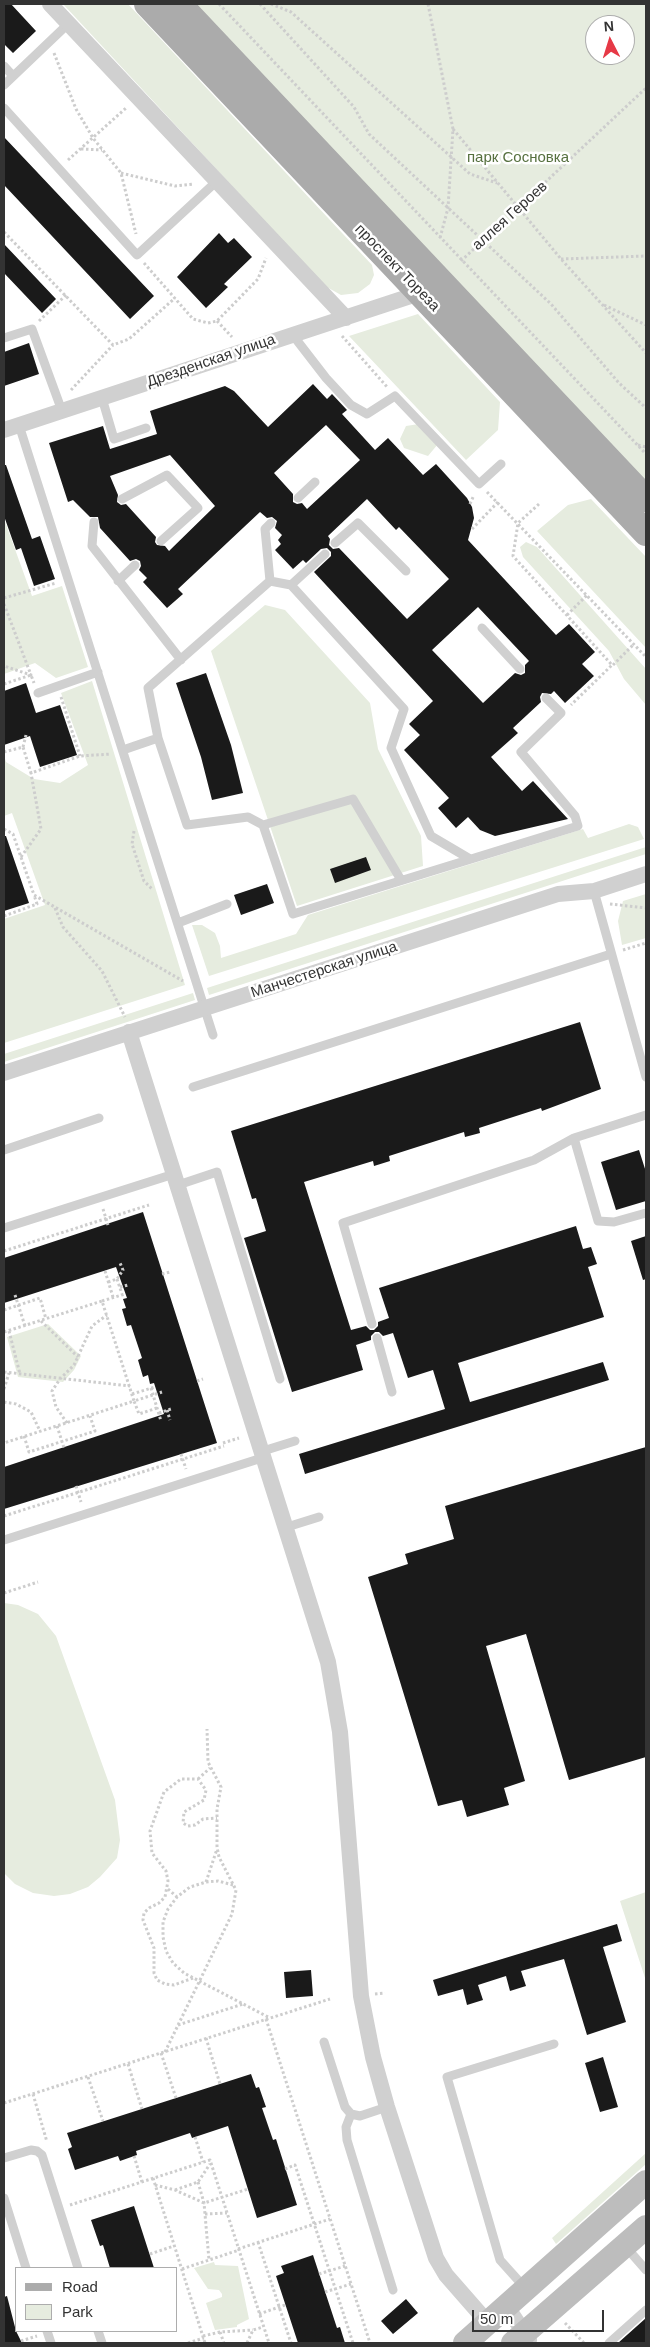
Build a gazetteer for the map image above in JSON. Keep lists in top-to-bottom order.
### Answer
{
  "streets": {
    "main road": ["проспект Тореза"],
    "street": ["Дрезденская улица", "Манчестерская улица"],
    "path": ["аллея Героев"]
  },
  "crossings": [
    ["проспект Тореза", "Дрезденская улица"]
  ],
  "parks": ["парк Сосновка"],
  "legend": ["Road", "Park"],
  "scale_bar": "50 m",
  "north": "top"
}
